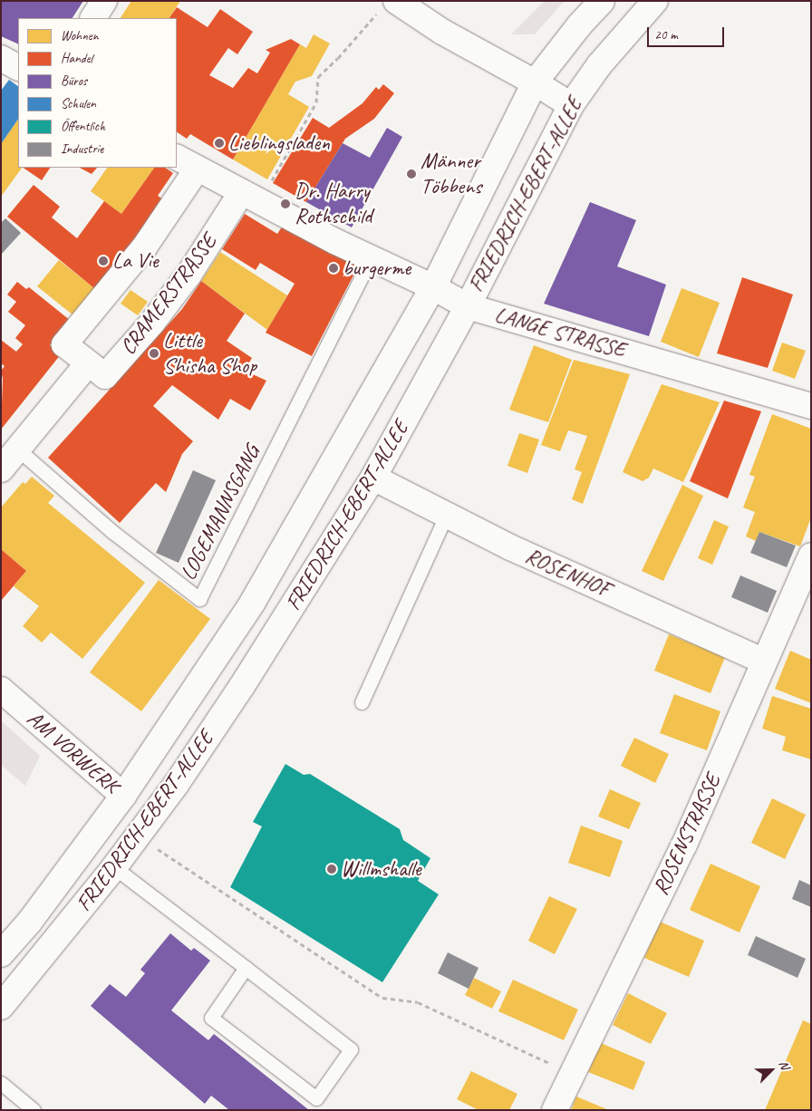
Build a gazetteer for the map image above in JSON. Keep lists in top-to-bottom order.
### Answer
{
  "streets": {
    "street": [
      "FRIEDRICH-EBERT-ALLEE",
      "CRAMERSTRASSE",
      "LANGE STRASSE",
      "ROSENHOF",
      "AM VORWERK",
      "ROSENSTRASSE"
    ],
    "lane": ["LOGEMANNSGANG"]
  },
  "crossings": [
    ["FRIEDRICH-EBERT-ALLEE", "LANGE STRASSE"],
    ["FRIEDRICH-EBERT-ALLEE", "ROSENHOF"],
    ["FRIEDRICH-EBERT-ALLEE", "AM VORWERK"],
    ["CRAMERSTRASSE", "LANGE STRASSE"],
    ["LANGE STRASSE", "LOGEMANNSGANG"],
    ["ROSENHOF", "ROSENSTRASSE"]
  ],
  "places": [
    "Lieblingsladen",
    "Männer Többens",
    "Dr. Harry Rothschild",
    "La Vie",
    "burgerme",
    "Little Shisha Shop",
    "Willmshalle"
  ],
  "legend": [
    "Wohnen",
    "Handel",
    "Büros",
    "Schulen",
    "Öffentlich",
    "Industrie"
  ],
  "scale_bar": "20 m",
  "north": "top right"
}
